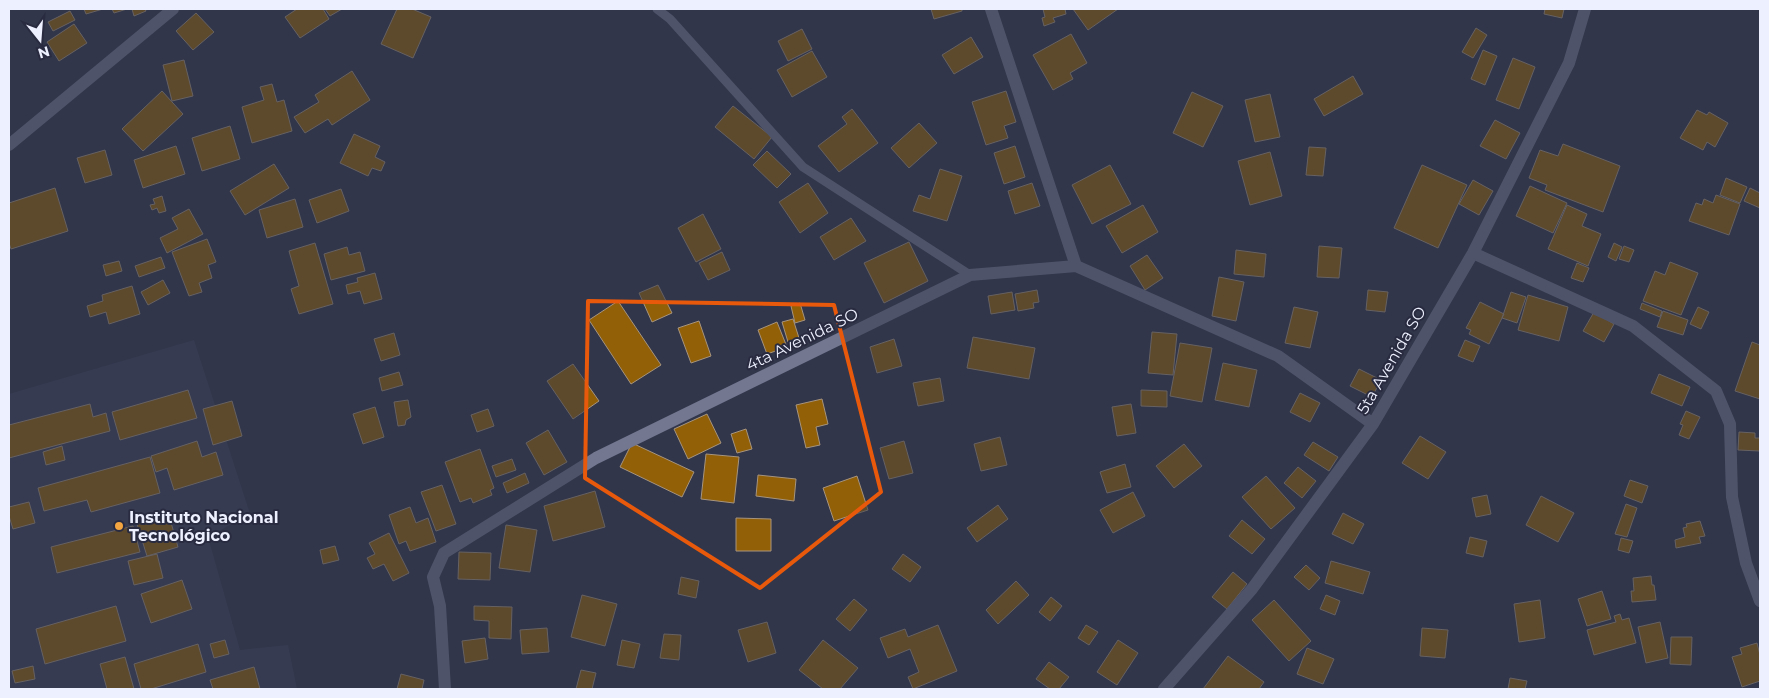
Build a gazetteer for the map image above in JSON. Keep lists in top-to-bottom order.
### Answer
{
  "streets": {
    "street": ["4ta Avenida SO", "5ta Avenida SO"]
  },
  "places": ["Instituto Nacional Tecnológico"],
  "north": "bottom"
}
